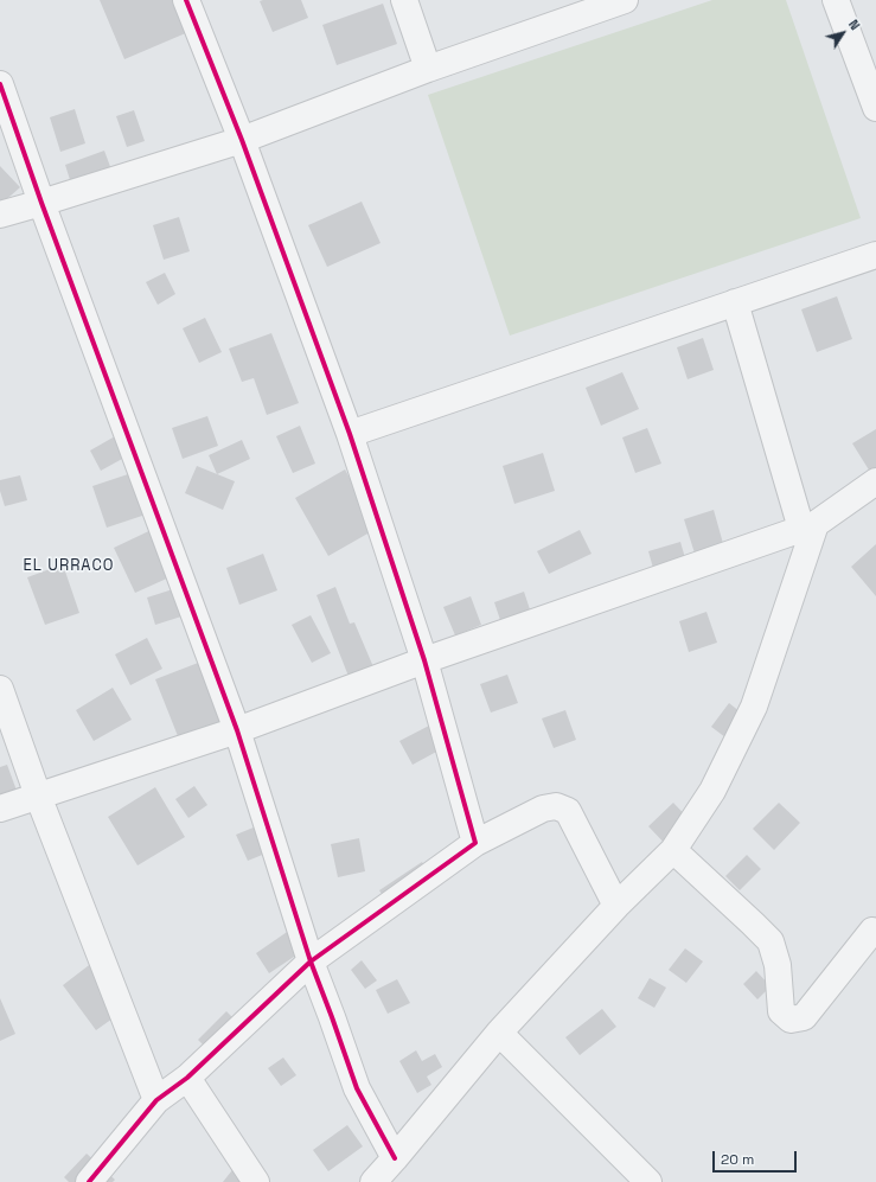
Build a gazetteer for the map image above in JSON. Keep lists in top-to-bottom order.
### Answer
{
  "districts": ["EL URRACO"],
  "scale_bar": "20 m",
  "north": "top right"
}
